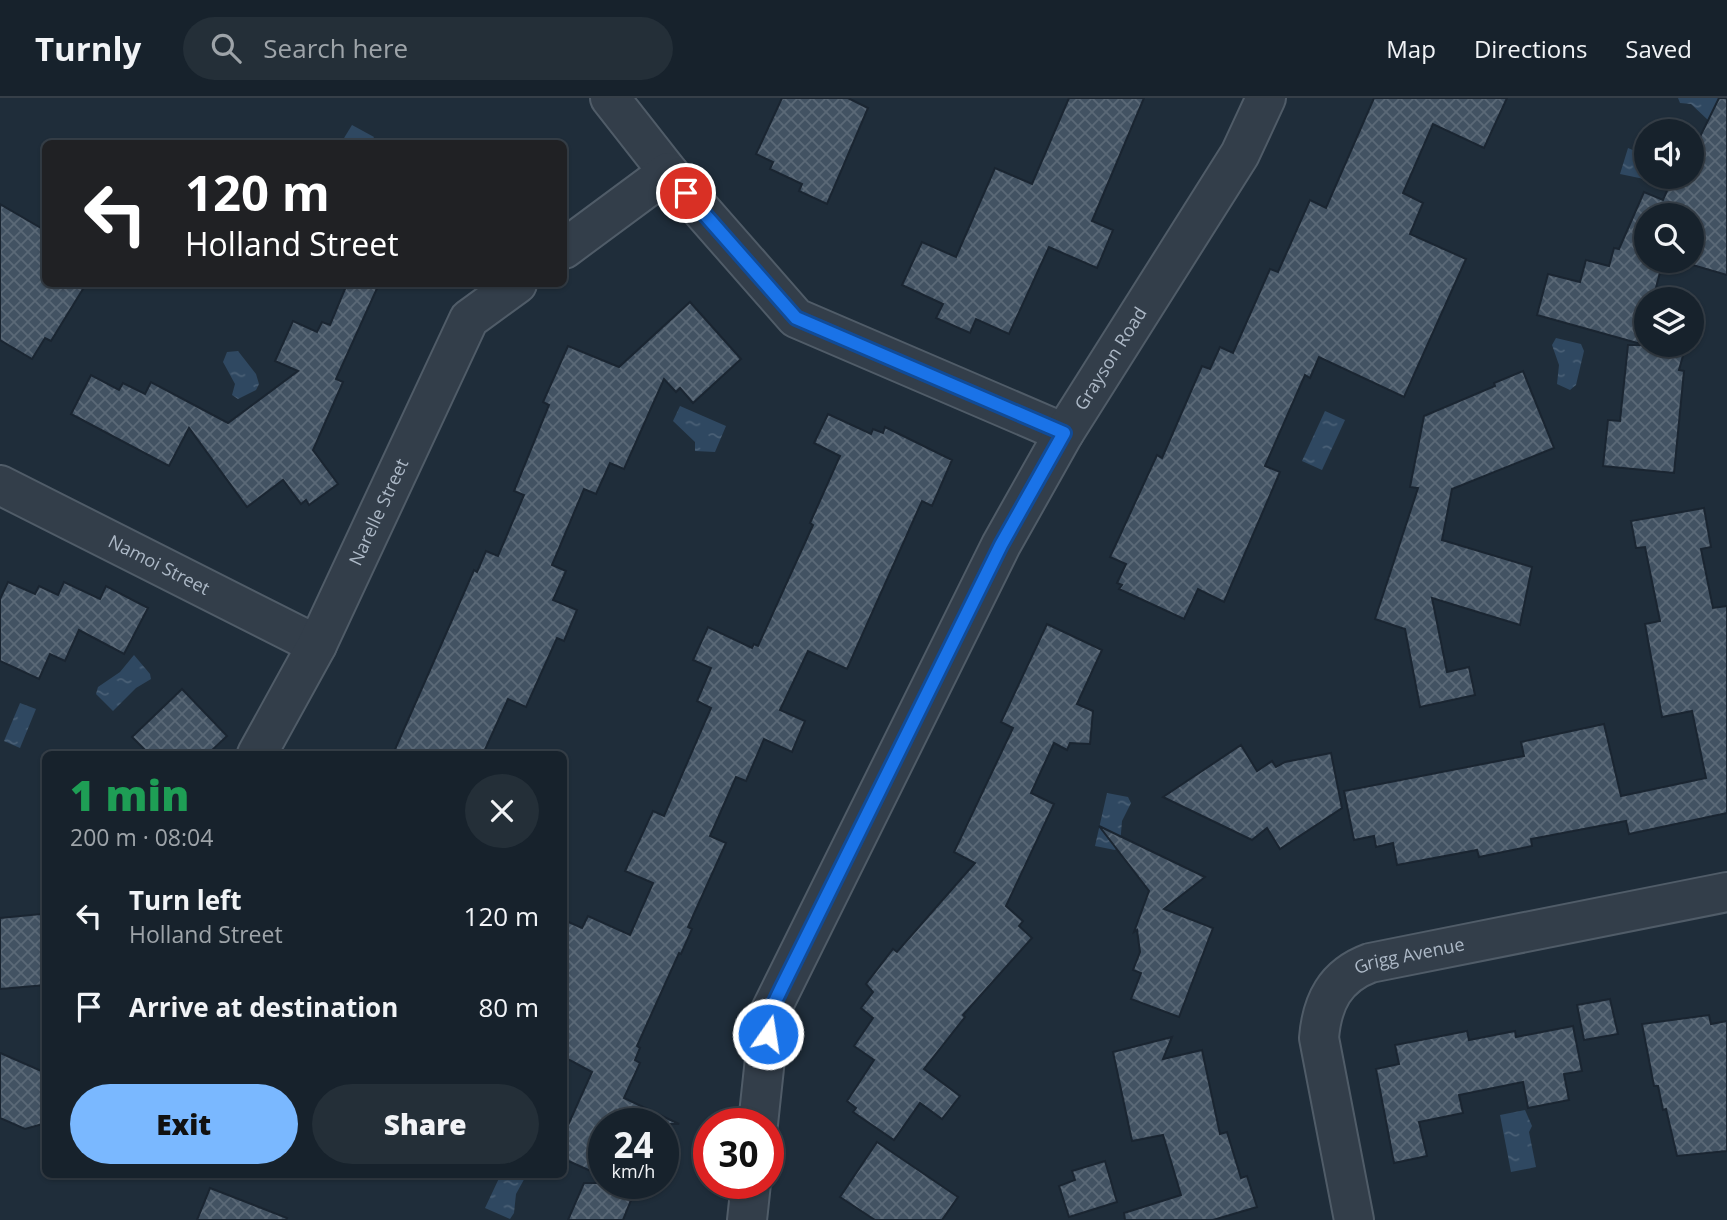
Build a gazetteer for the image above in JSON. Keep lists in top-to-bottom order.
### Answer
{
  "streets": {
    "street": [
      "Grayson Road",
      "Narelle Street",
      "Namoi Street",
      "Grigg Avenue"
    ]
  },
  "crossings": [
    ["Narelle Street", "Namoi Street"]
  ],
  "page": {
    "header": "Turnly",
    "search": "Search here",
    "nav": ["Map", "Directions", "Saved"],
    "turn": ["120 m", "Holland Street"],
    "heading": ["1 min", "200 m · 08:04"],
    "list": [
      {
        "name": "Turn left",
        "note": "Holland Street",
        "value": "120 m"
      },
      {
        "name": "Arrive at destination",
        "value": "80 m"
      }
    ],
    "buttons": ["Exit", "Share"],
    "speed": "24 km/h",
    "limit": "30"
  }
}
